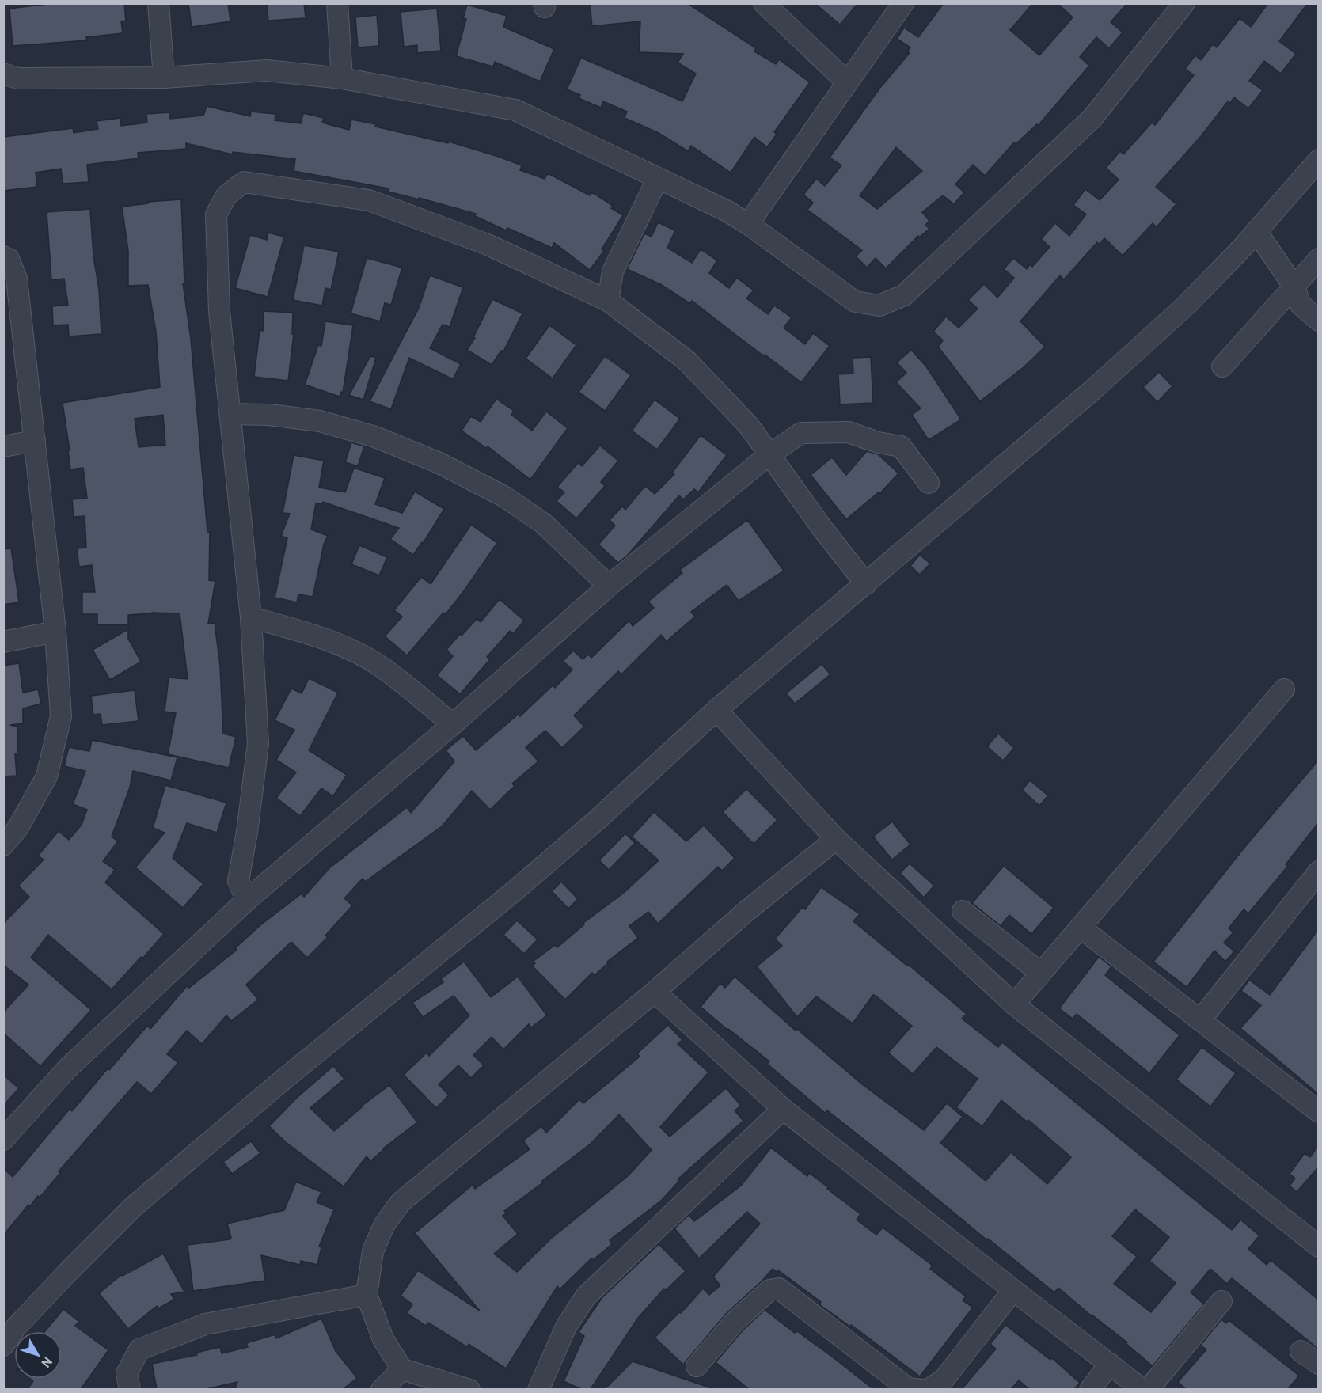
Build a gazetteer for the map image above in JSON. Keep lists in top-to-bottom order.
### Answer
{
  "north": "bottom right"
}
